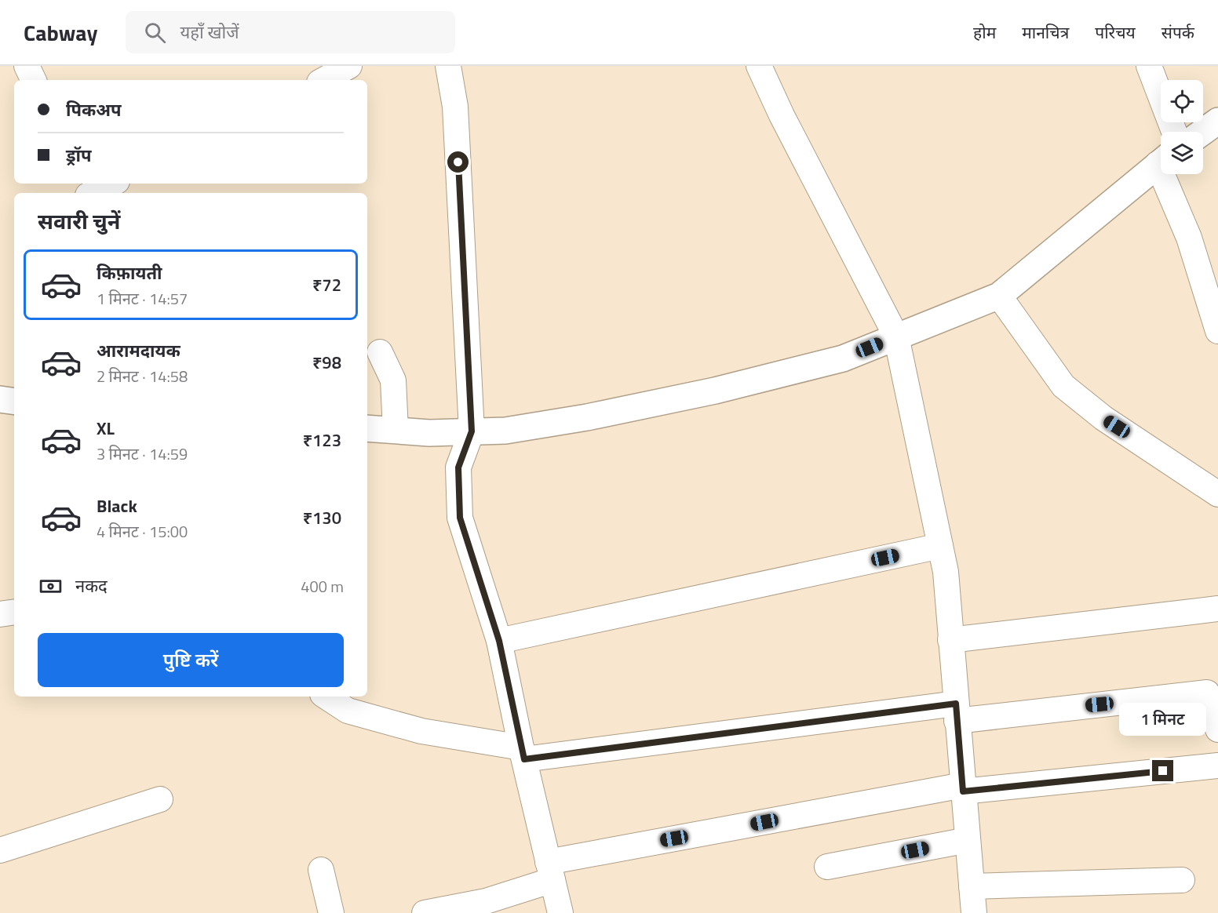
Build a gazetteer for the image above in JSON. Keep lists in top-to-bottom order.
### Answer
{
  "page": {
    "header": "Cabway",
    "search": "यहाँ खोजें",
    "nav": [
      "होम",
      "मानचित्र",
      "परिचय",
      "संपर्क"
    ],
    "banner": ["पिकअप", "ड्रॉप"],
    "heading": "सवारी चुनें",
    "list": [
      {
        "name": "किफ़ायती",
        "note": "1 मिनट · 14:57",
        "value": "₹72"
      },
      {
        "name": "आरामदायक",
        "note": "2 मिनट · 14:58",
        "value": "₹98"
      },
      {
        "name": "XL",
        "note": "3 मिनट · 14:59",
        "value": "₹123"
      },
      {
        "name": "Black",
        "note": "4 मिनट · 15:00",
        "value": "₹130"
      }
    ],
    "pay": ["नकद", "400 m"],
    "buttons": "पुष्टि करें",
    "bubble": "1 मिनट"
  }
}
